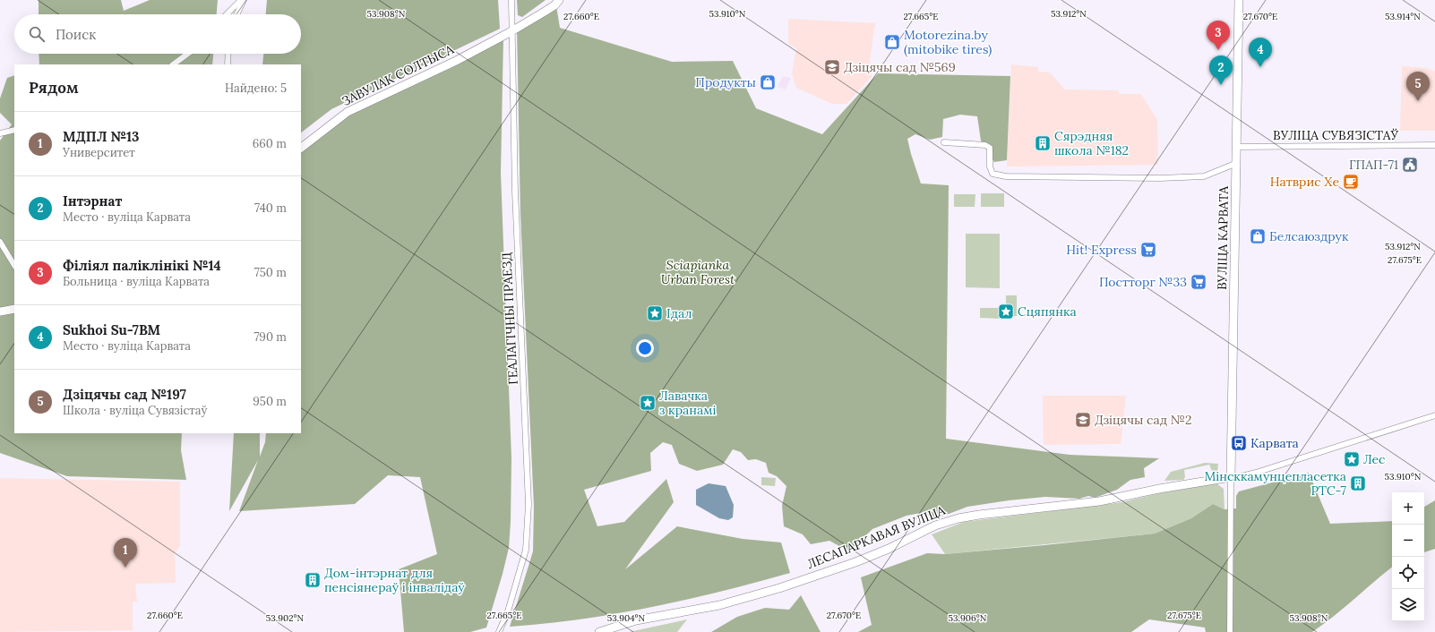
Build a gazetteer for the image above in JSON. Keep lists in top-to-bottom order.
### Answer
{
  "streets": {
    "street": [
      "ЗАВУЛАК СОЛТЫСА",
      "ВУЛІЦА СУВЯЗІСТАЎ",
      "ВУЛІЦА КАРВАТА",
      "ГЕАЛАГІЧНЫ ПРАЕЗД",
      "ЛЕСАПАРКАВАЯ ВУЛІЦА"
    ]
  },
  "crossings": [
    ["ЗАВУЛАК СОЛТЫСА", "ГЕАЛАГІЧНЫ ПРАЕЗД"],
    ["ВУЛІЦА СУВЯЗІСТАЎ", "ВУЛІЦА КАРВАТА"],
    ["ВУЛІЦА КАРВАТА", "ЛЕСАПАРКАВАЯ ВУЛІЦА"]
  ],
  "parks": ["Sciapianka Urban Forest"],
  "places": {
    "shop": ["Motorezina.by (mitobike tires)", "Продукты", "Белсаюздрук"],
    "school or university": ["Дзіцячы сад №569", "Дзіцячы сад №2"],
    "building": ["Сярэдняя школа №182", "Мінсккамунцепласетка РТС-7", "Дом-інтэрнат для пенсіянераў і інвалідаў"],
    "public building": ["ГПАП-71"],
    "cafe": ["Натврис Хе"],
    "supermarket": ["Hit! Express", "Постторг №33"],
    "place": [
      "Сцяпянка",
      "Ідал",
      "Лавачка з кранамі",
      "Лес"
    ],
    "bus stop": ["Карвата"]
  },
  "page": {
    "search": "Поиск",
    "pins": [
      "3",
      "4",
      "2",
      "5",
      "1"
    ],
    "heading": ["Рядом", "Найдено: 5"],
    "list": [
      {
        "mark": "1",
        "name": "МДПЛ №13",
        "note": "Университет",
        "value": "660 m"
      },
      {
        "mark": "2",
        "name": "Інтэрнат",
        "note": "Место · вуліца Карвата",
        "value": "740 m"
      },
      {
        "mark": "3",
        "name": "Філіял паліклінікі №14",
        "note": "Больница · вуліца Карвата",
        "value": "750 m"
      },
      {
        "mark": "4",
        "name": "Sukhoi Su-7BM",
        "note": "Место · вуліца Карвата",
        "value": "790 m"
      },
      {
        "mark": "5",
        "name": "Дзіцячы сад №197",
        "note": "Школа · вуліца Сувязістаў",
        "value": "950 m"
      }
    ],
    "map_buttons": ["+", "−"]
  },
  "coordinates": [
    "53.908°N",
    "53.910°N",
    "53.912°N",
    "27.660°E",
    "27.665°E",
    "27.670°E",
    "53.914°N",
    "27.675°E",
    "53.902°N",
    "53.904°N",
    "53.906°N"
  ]
}
